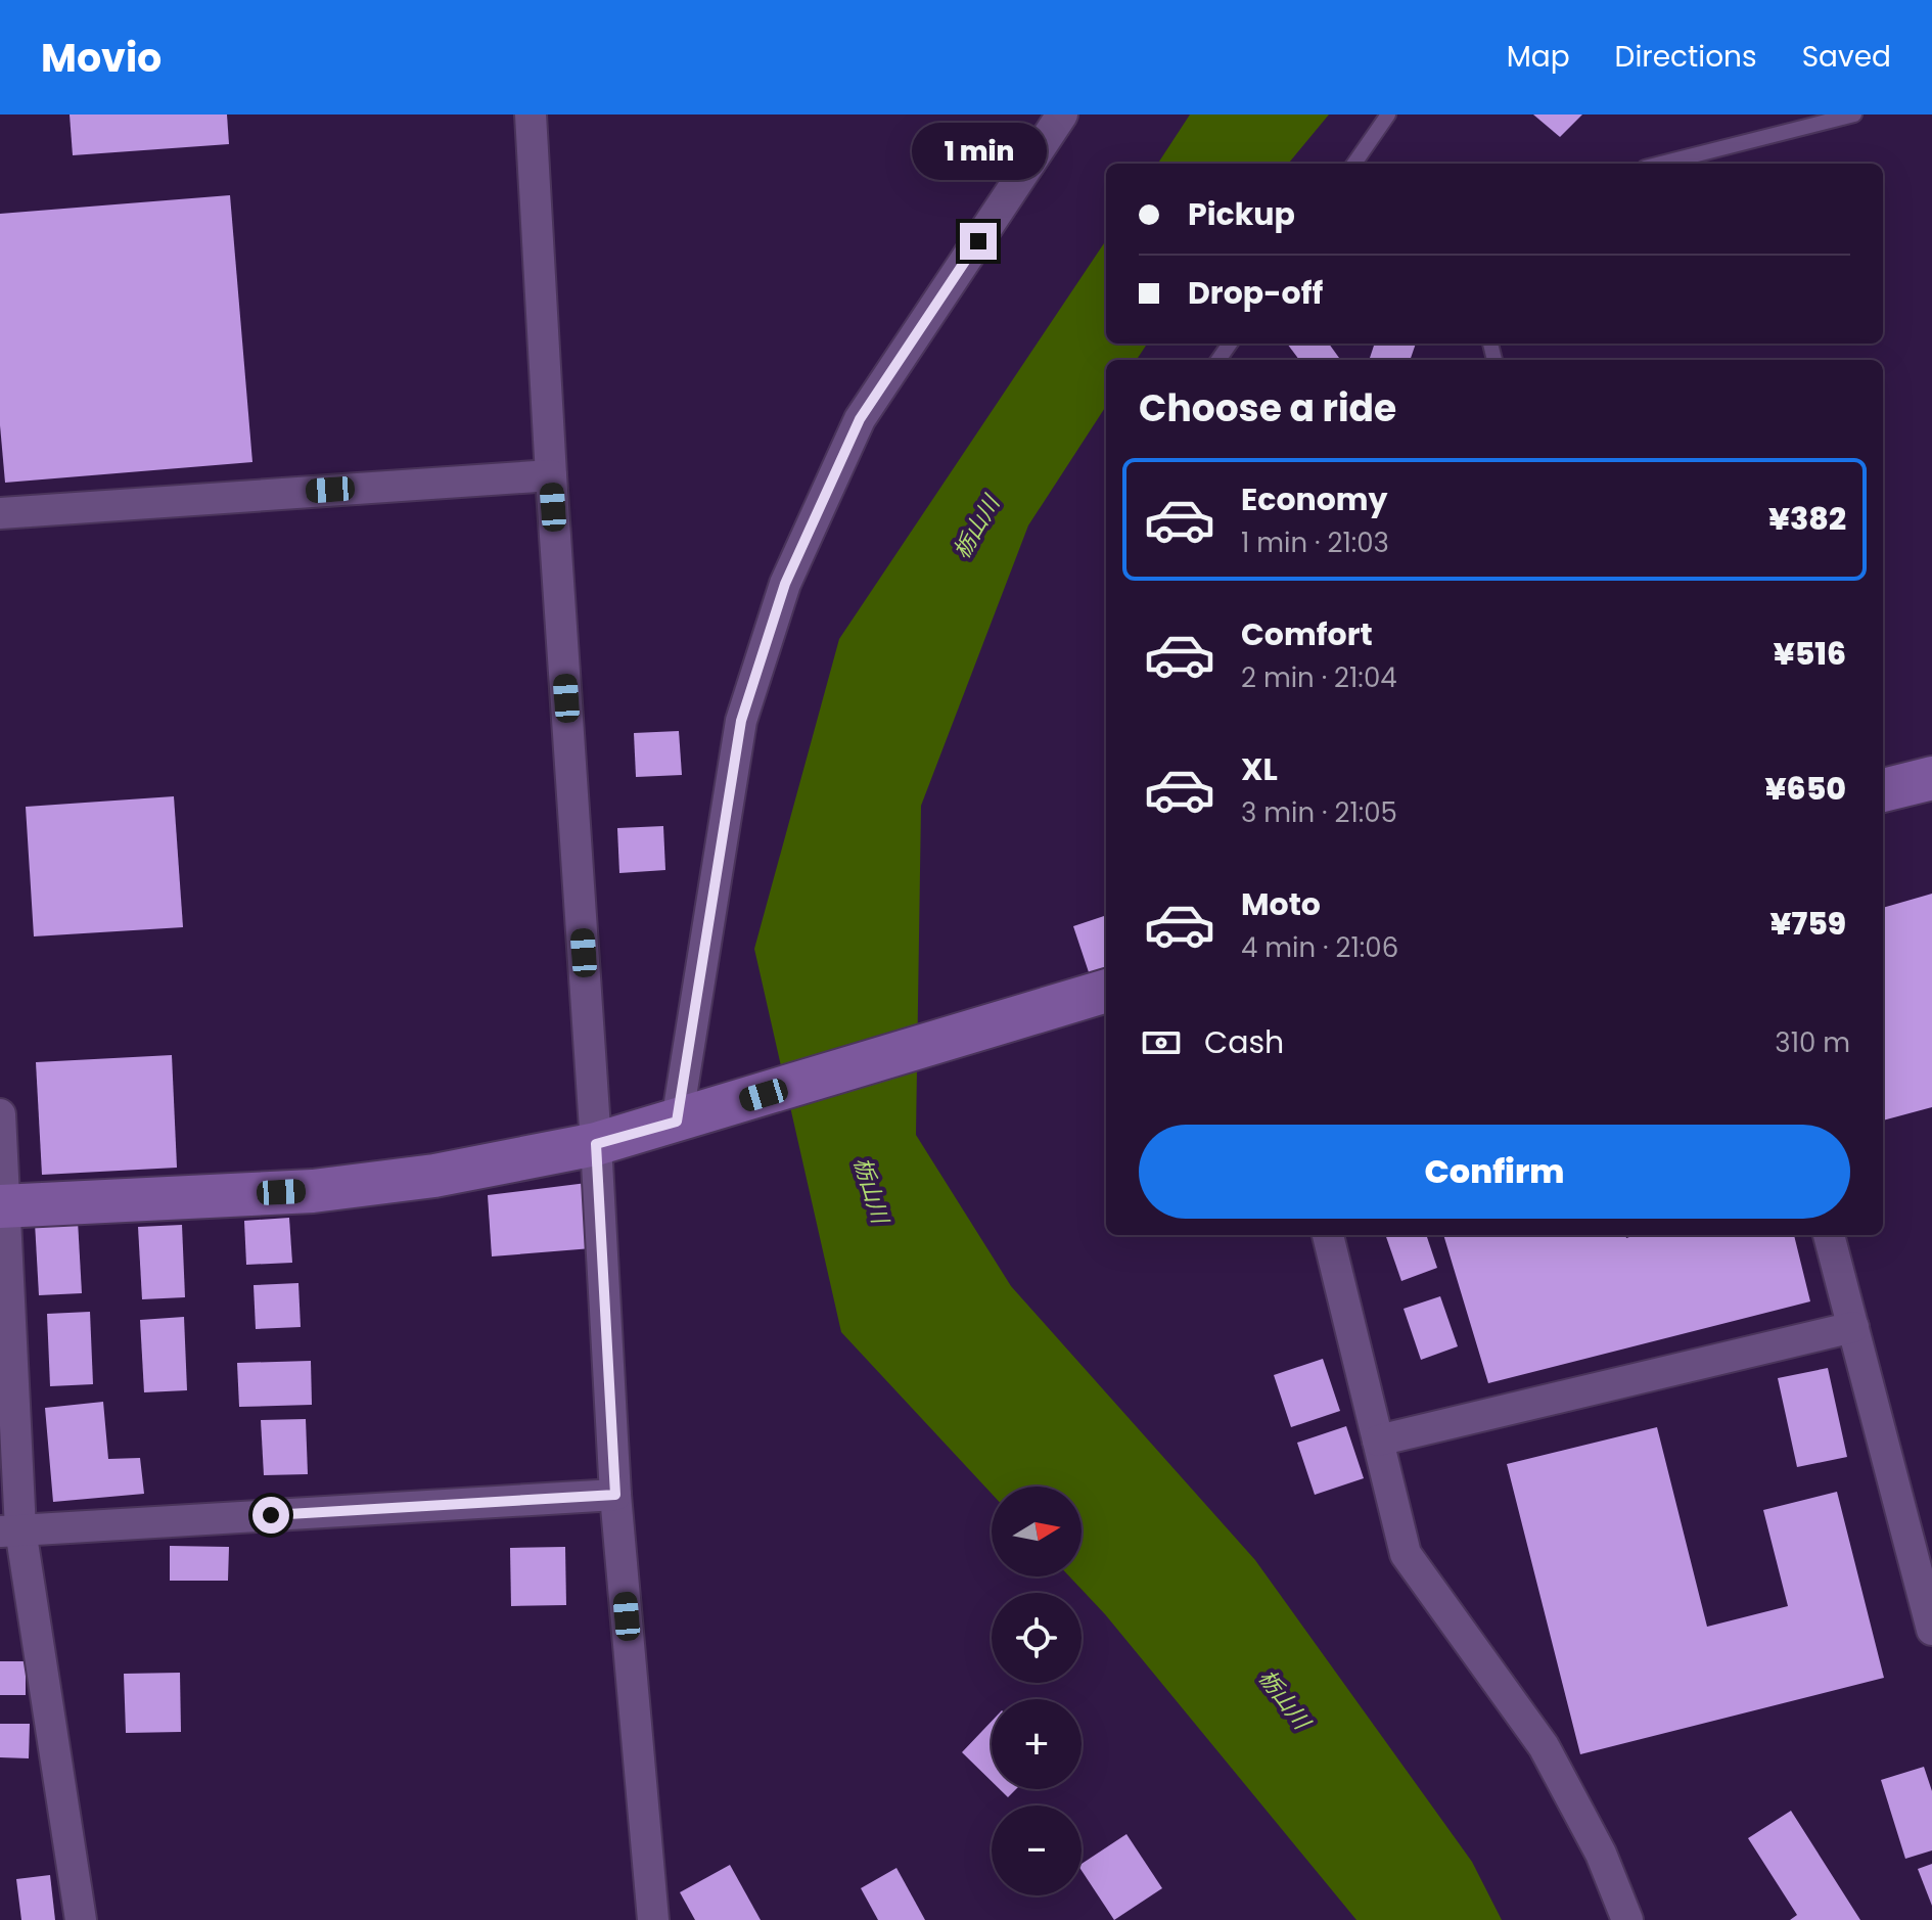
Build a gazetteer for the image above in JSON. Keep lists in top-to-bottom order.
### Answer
{
  "water": ["栃山川"],
  "north": "right",
  "page": {
    "header": "Movio",
    "nav": ["Map", "Directions", "Saved"],
    "bubble": "1 min",
    "banner": ["Pickup", "Drop-off"],
    "heading": "Choose a ride",
    "list": [
      {
        "name": "Economy",
        "note": "1 min · 21:03",
        "value": "¥382"
      },
      {
        "name": "Comfort",
        "note": "2 min · 21:04",
        "value": "¥516"
      },
      {
        "name": "XL",
        "note": "3 min · 21:05",
        "value": "¥650"
      },
      {
        "name": "Moto",
        "note": "4 min · 21:06",
        "value": "¥759"
      }
    ],
    "pay": ["Cash", "310 m"],
    "buttons": "Confirm",
    "map_buttons": ["+", "−"]
  }
}
